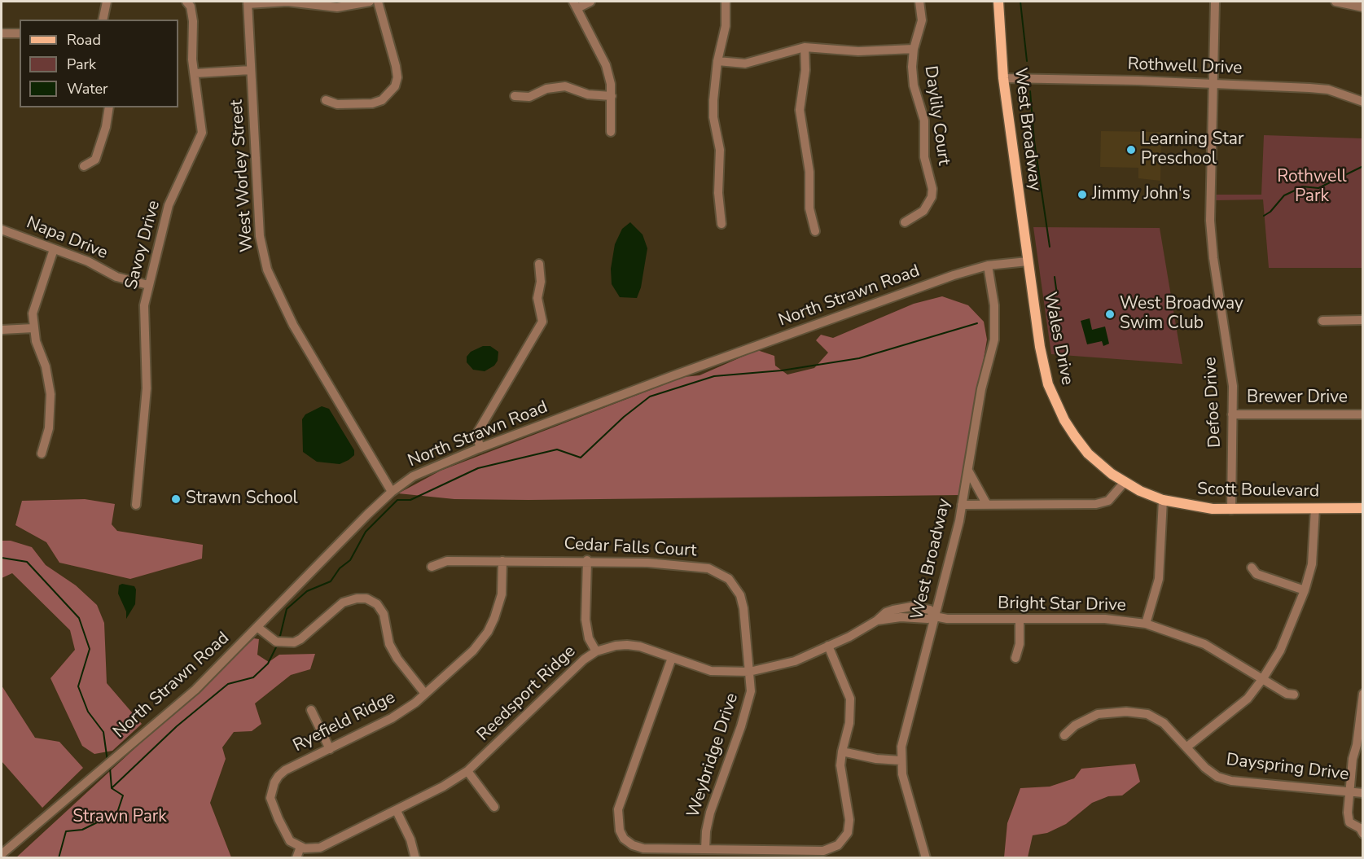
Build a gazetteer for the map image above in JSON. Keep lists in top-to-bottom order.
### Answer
{
  "streets": {
    "main road": ["West Broadway", "Wales Drive", "Scott Boulevard"],
    "street": [
      "Rothwell Drive",
      "Daylily Court",
      "West Worley Street",
      "Napa Drive",
      "Savoy Drive",
      "North Strawn Road",
      "Brewer Drive",
      "Defoe Drive",
      "Cedar Falls Court",
      "Bright Star Drive",
      "Reedsport Ridge",
      "Ryefield Ridge",
      "Weybridge Drive",
      "Dayspring Drive"
    ]
  },
  "crossings": [
    ["Rothwell Drive", "West Broadway"],
    ["Rothwell Drive", "Defoe Drive"],
    ["West Broadway", "North Strawn Road"],
    ["West Broadway", "Wales Drive"],
    ["West Broadway", "Bright Star Drive"],
    ["West Broadway", "Reedsport Ridge"],
    ["West Worley Street", "North Strawn Road"],
    ["Napa Drive", "Savoy Drive"],
    ["North Strawn Road", "Wales Drive"],
    ["Wales Drive", "Scott Boulevard"],
    ["Brewer Drive", "Defoe Drive"],
    ["Defoe Drive", "Scott Boulevard"],
    ["Cedar Falls Court", "Reedsport Ridge"],
    ["Cedar Falls Court", "Ryefield Ridge"],
    ["Cedar Falls Court", "Weybridge Drive"],
    ["Bright Star Drive", "Reedsport Ridge"],
    ["Reedsport Ridge", "Ryefield Ridge"],
    ["Reedsport Ridge", "Weybridge Drive"]
  ],
  "parks": ["Rothwell Park", "Strawn Park"],
  "places": [
    "Learning Star Preschool",
    "Jimmy John's",
    "West Broadway Swim Club",
    "Strawn School"
  ],
  "legend": ["Road", "Park", "Water"]
}
